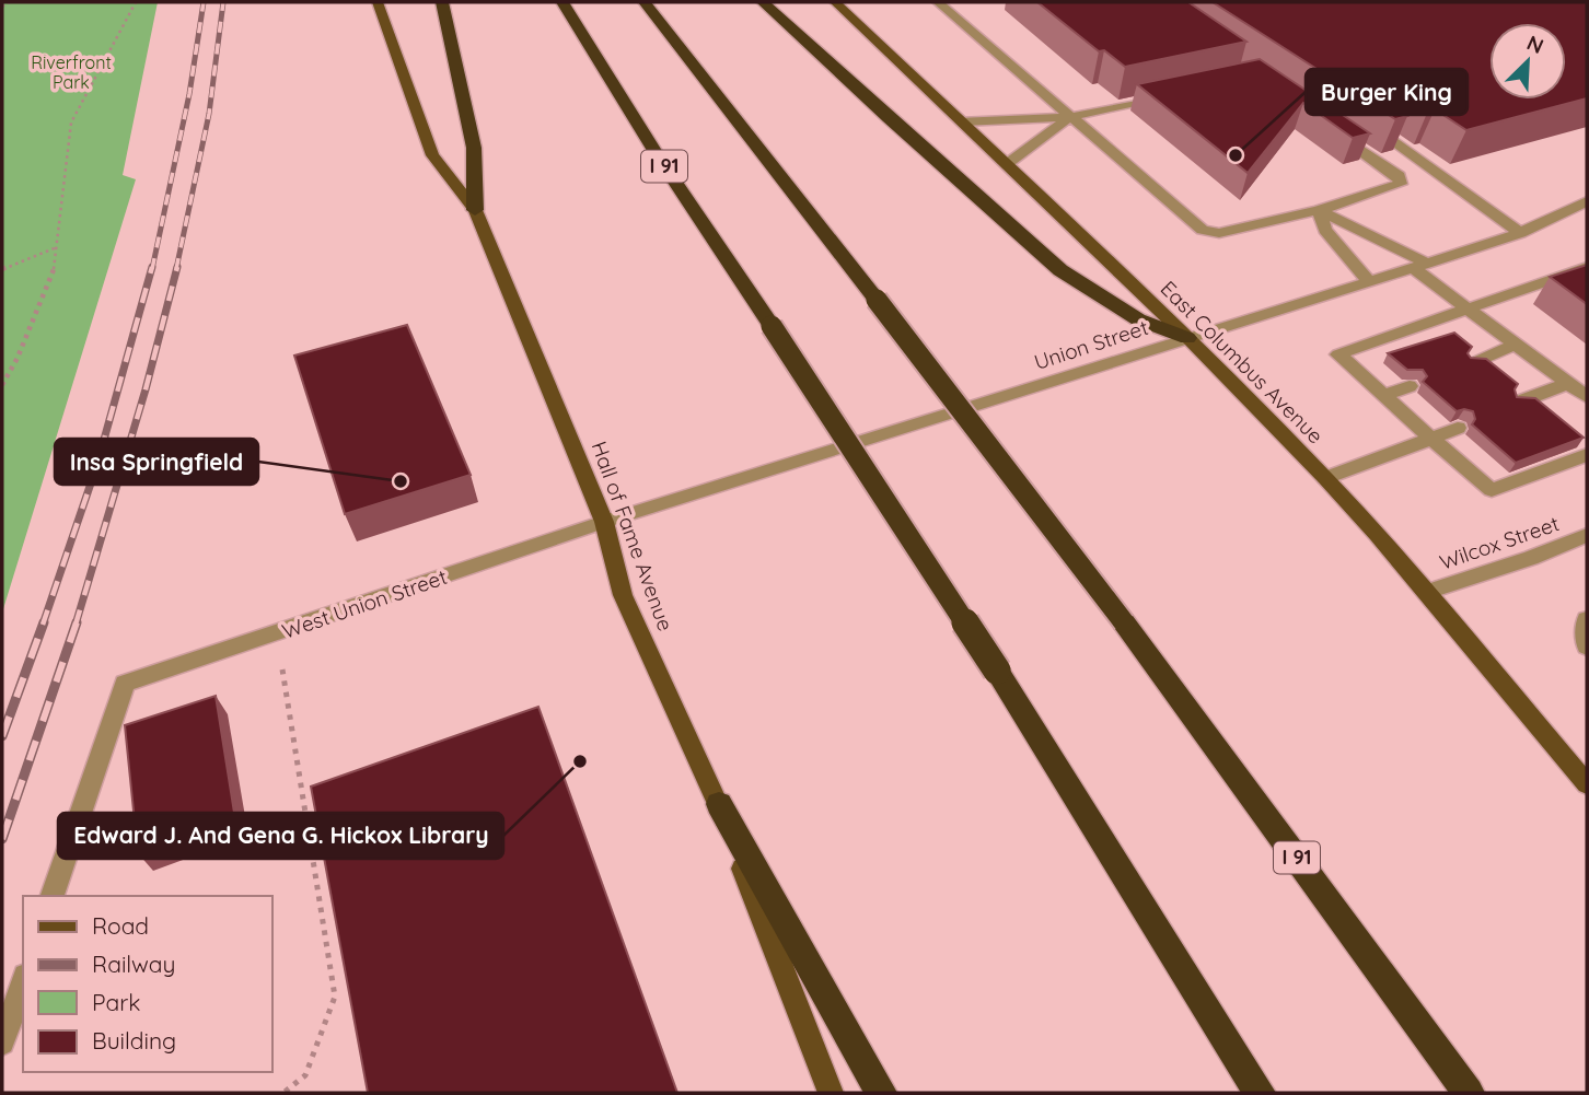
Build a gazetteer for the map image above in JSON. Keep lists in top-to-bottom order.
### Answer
{
  "streets": {
    "highway": ["I 91"],
    "main road": ["East Columbus Avenue", "Hall of Fame Avenue"],
    "street": ["Union Street", "Wilcox Street", "West Union Street"]
  },
  "crossings": [
    ["Union Street", "East Columbus Avenue"],
    ["Union Street", "Hall of Fame Avenue"],
    ["Union Street", "West Union Street"],
    ["East Columbus Avenue", "Wilcox Street"],
    ["Hall of Fame Avenue", "West Union Street"]
  ],
  "parks": ["Riverfront Park"],
  "places": ["Burger King", "Insa Springfield", "Edward J. And Gena G. Hickox Library"],
  "legend": [
    "Road",
    "Railway",
    "Park",
    "Building"
  ],
  "north": "top right"
}
